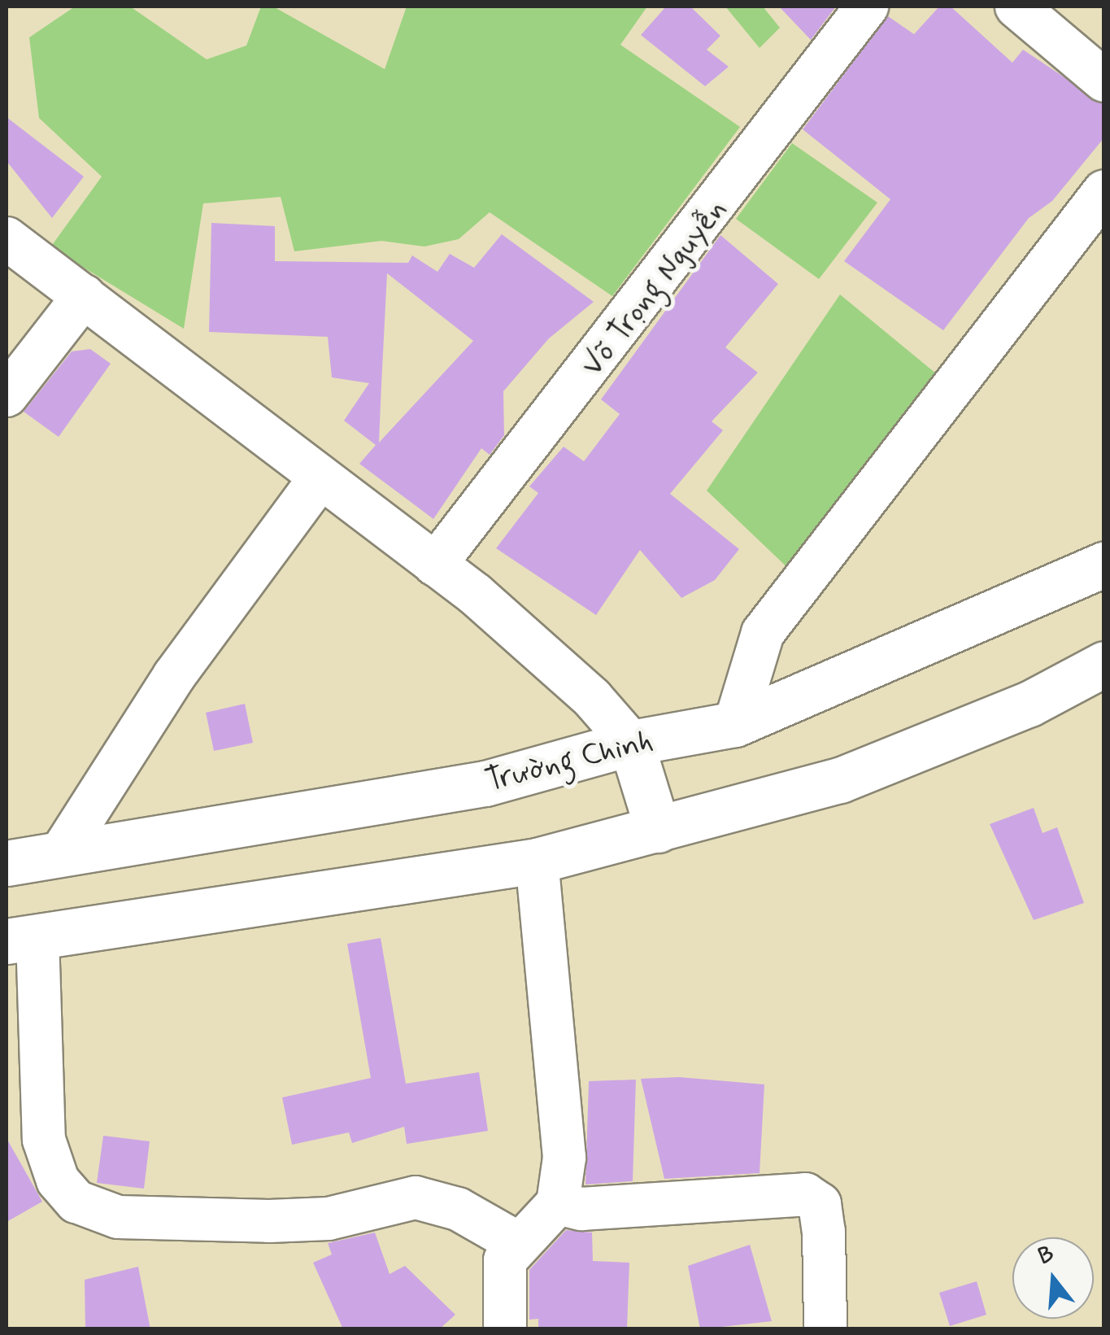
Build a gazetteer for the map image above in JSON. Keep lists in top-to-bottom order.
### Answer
{
  "streets": {
    "street": ["Võ Trọng Nguyễn", "Trường Chinh"]
  },
  "north": "top"
}
